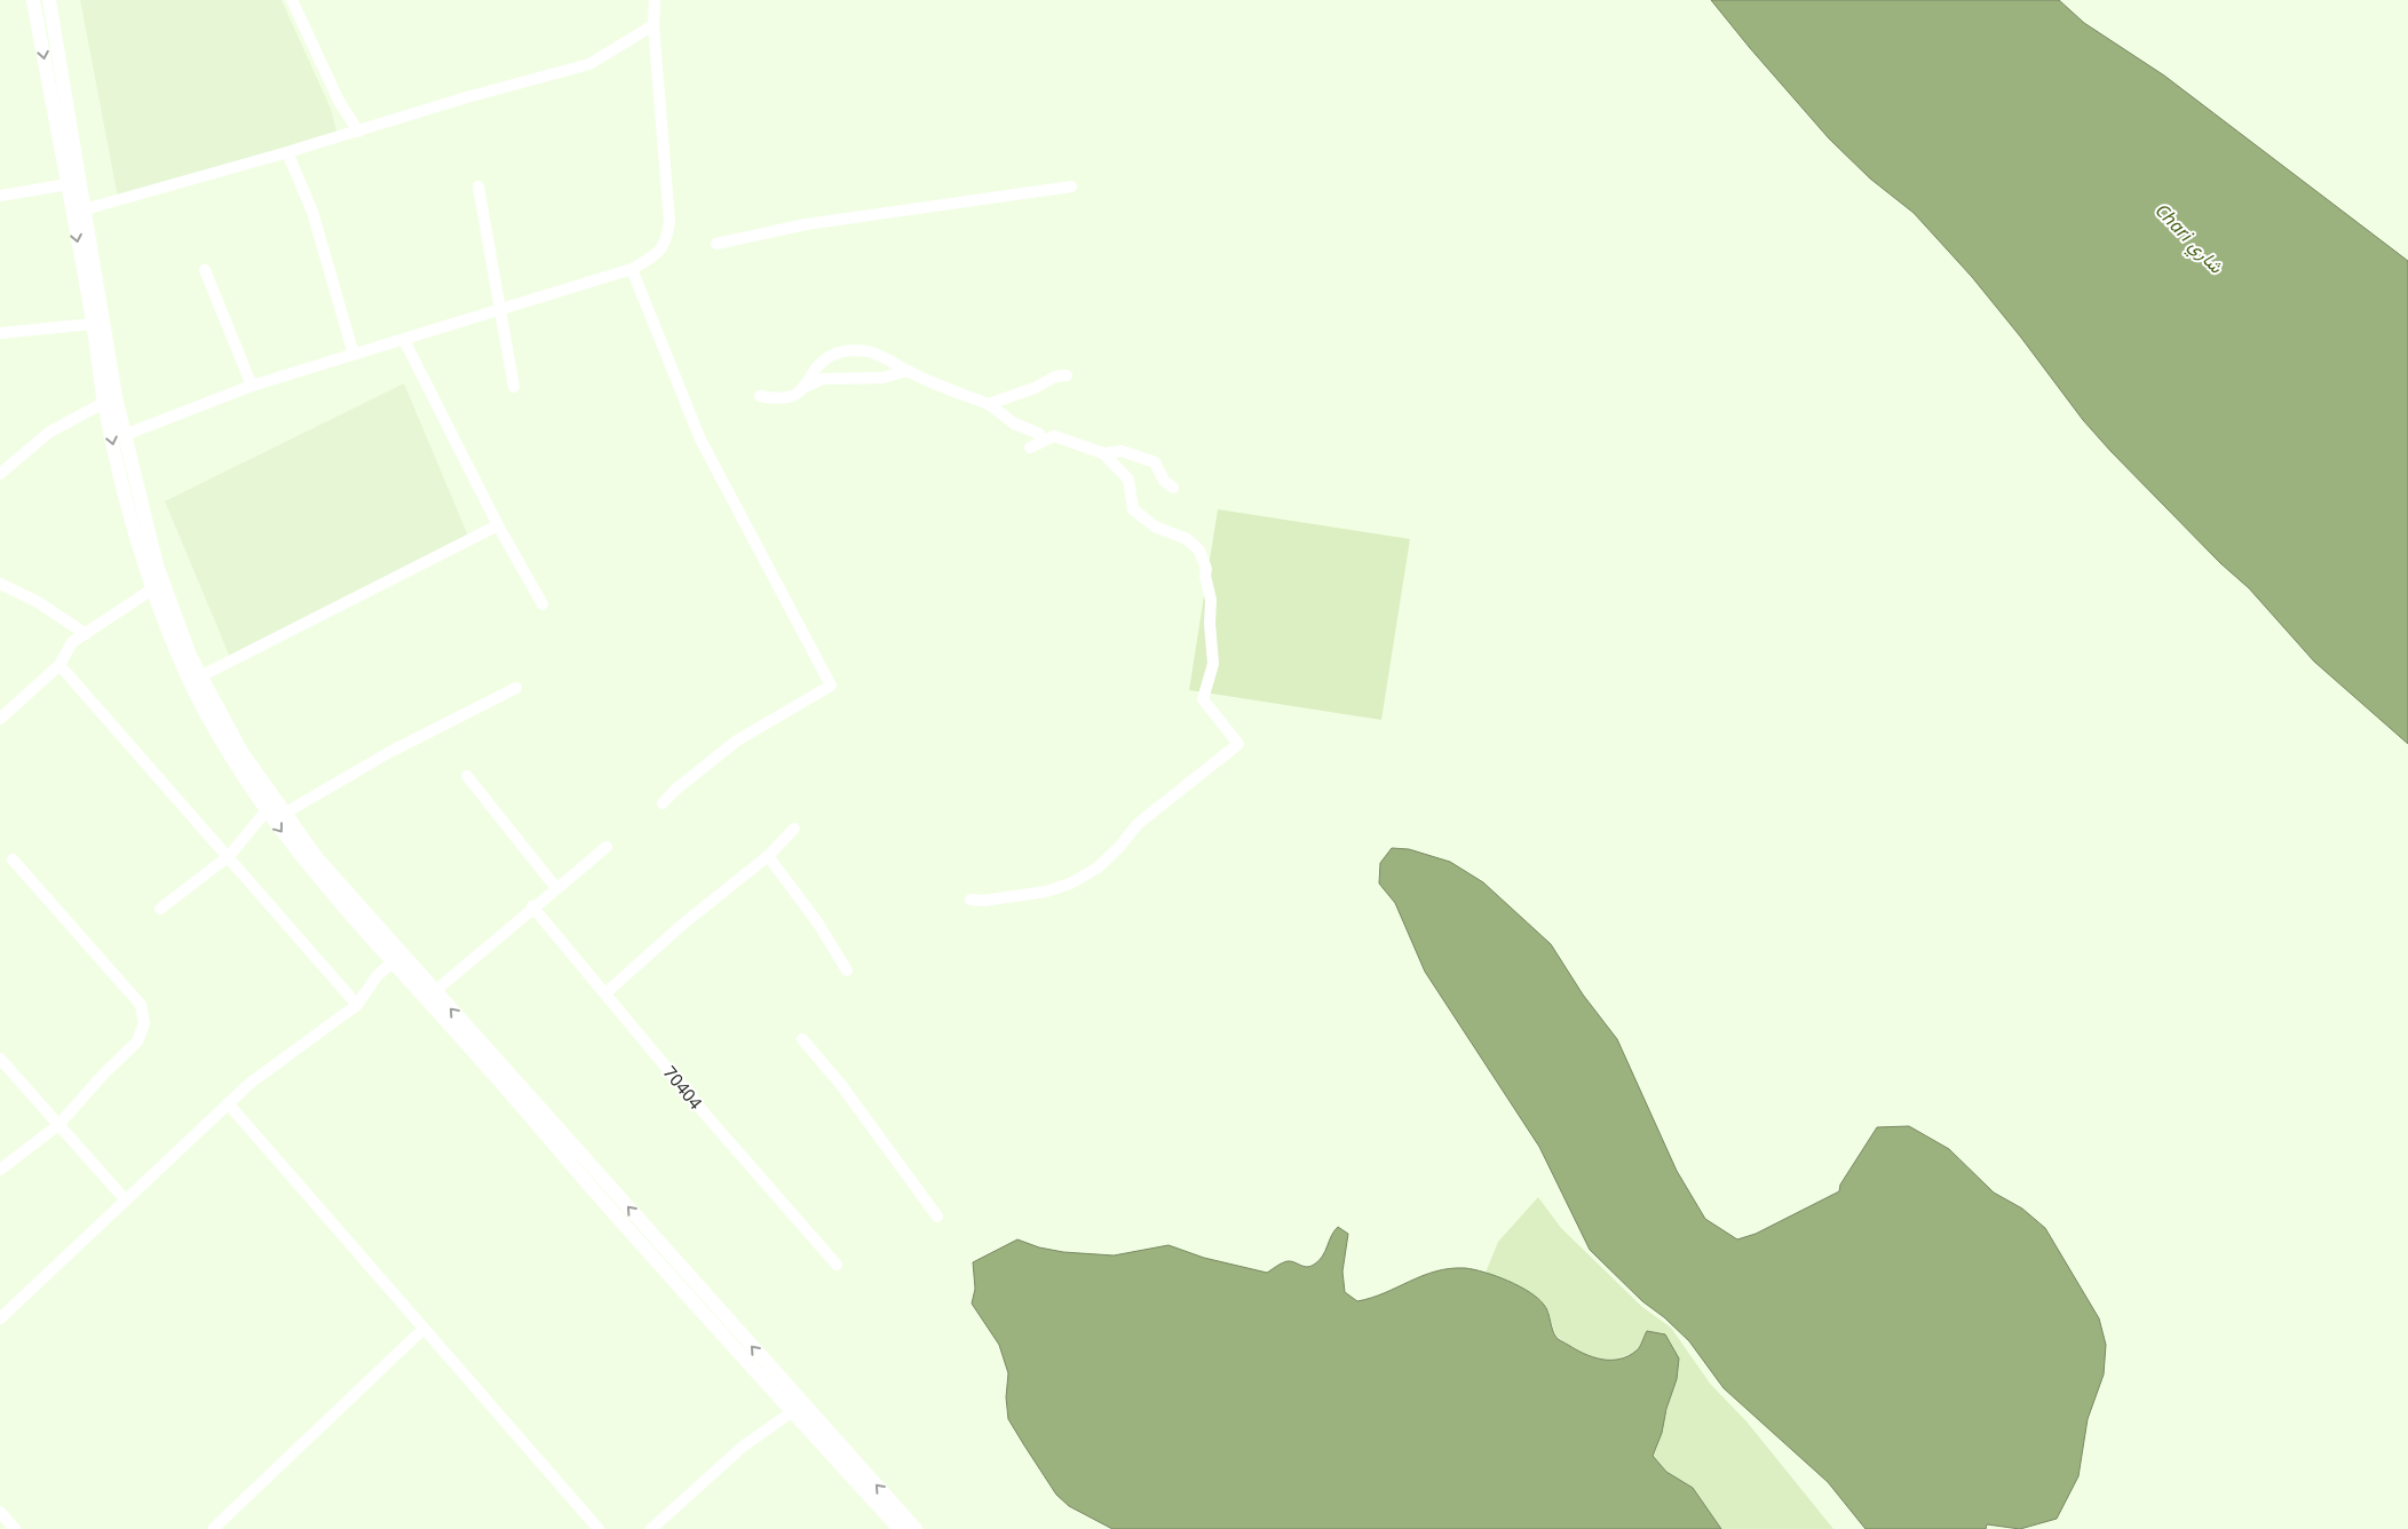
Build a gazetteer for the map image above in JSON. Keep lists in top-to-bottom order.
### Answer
{
  "streets": {
    "street": ["70404"]
  },
  "water": ["Chari شاري"]
}
